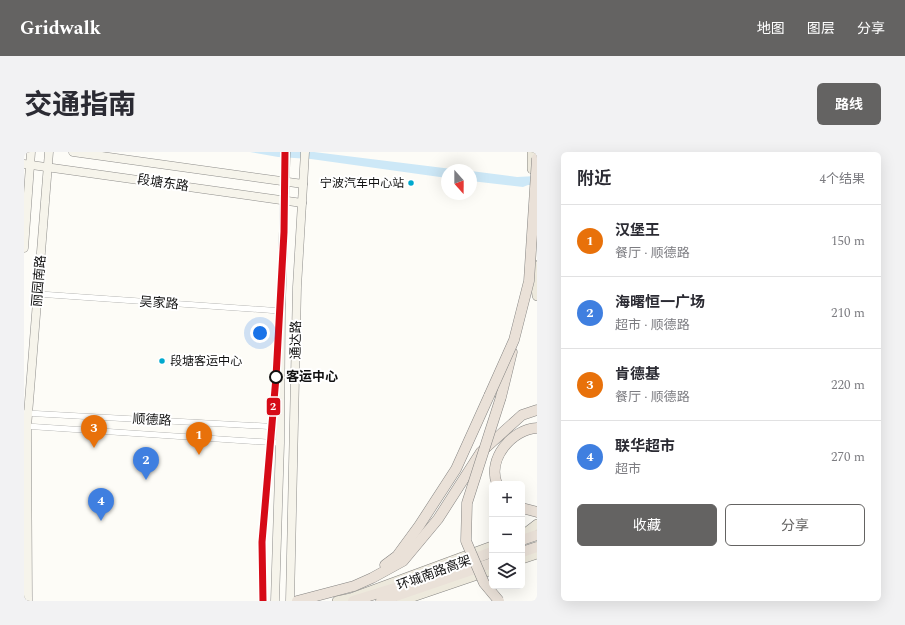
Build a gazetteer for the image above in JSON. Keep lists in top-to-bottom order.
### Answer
{
  "streets": {
    "highway": ["环城南路高架"],
    "main road": ["段塘东路", "丽园南路", "通达路"],
    "street": ["吴家路", "顺德路"]
  },
  "crossings": [
    ["段塘东路", "丽园南路"],
    ["段塘东路", "通达路"],
    ["丽园南路", "吴家路"],
    ["丽园南路", "顺德路"],
    ["吴家路", "通达路"],
    ["通达路", "顺德路"]
  ],
  "places": ["宁波汽车中心站", "段塘客运中心", "客运中心"],
  "lines": ["transit line 2"],
  "north": "bottom",
  "page": {
    "header": "Gridwalk",
    "nav": ["地图", "图层", "分享"],
    "title": "交通指南",
    "buttons": [
      "路线",
      ["收藏", "分享"]
    ],
    "heading": ["附近", "4个结果"],
    "list": [
      {
        "mark": "1",
        "name": "汉堡王",
        "note": "餐厅 · 顺德路",
        "value": "150 m"
      },
      {
        "mark": "2",
        "name": "海曙恒一广场",
        "note": "超市 · 顺德路",
        "value": "210 m"
      },
      {
        "mark": "3",
        "name": "肯德基",
        "note": "餐厅 · 顺德路",
        "value": "220 m"
      },
      {
        "mark": "4",
        "name": "联华超市",
        "note": "超市",
        "value": "270 m"
      }
    ],
    "pins": [
      "3",
      "1",
      "2",
      "4"
    ],
    "map_buttons": ["+", "−"]
  }
}
